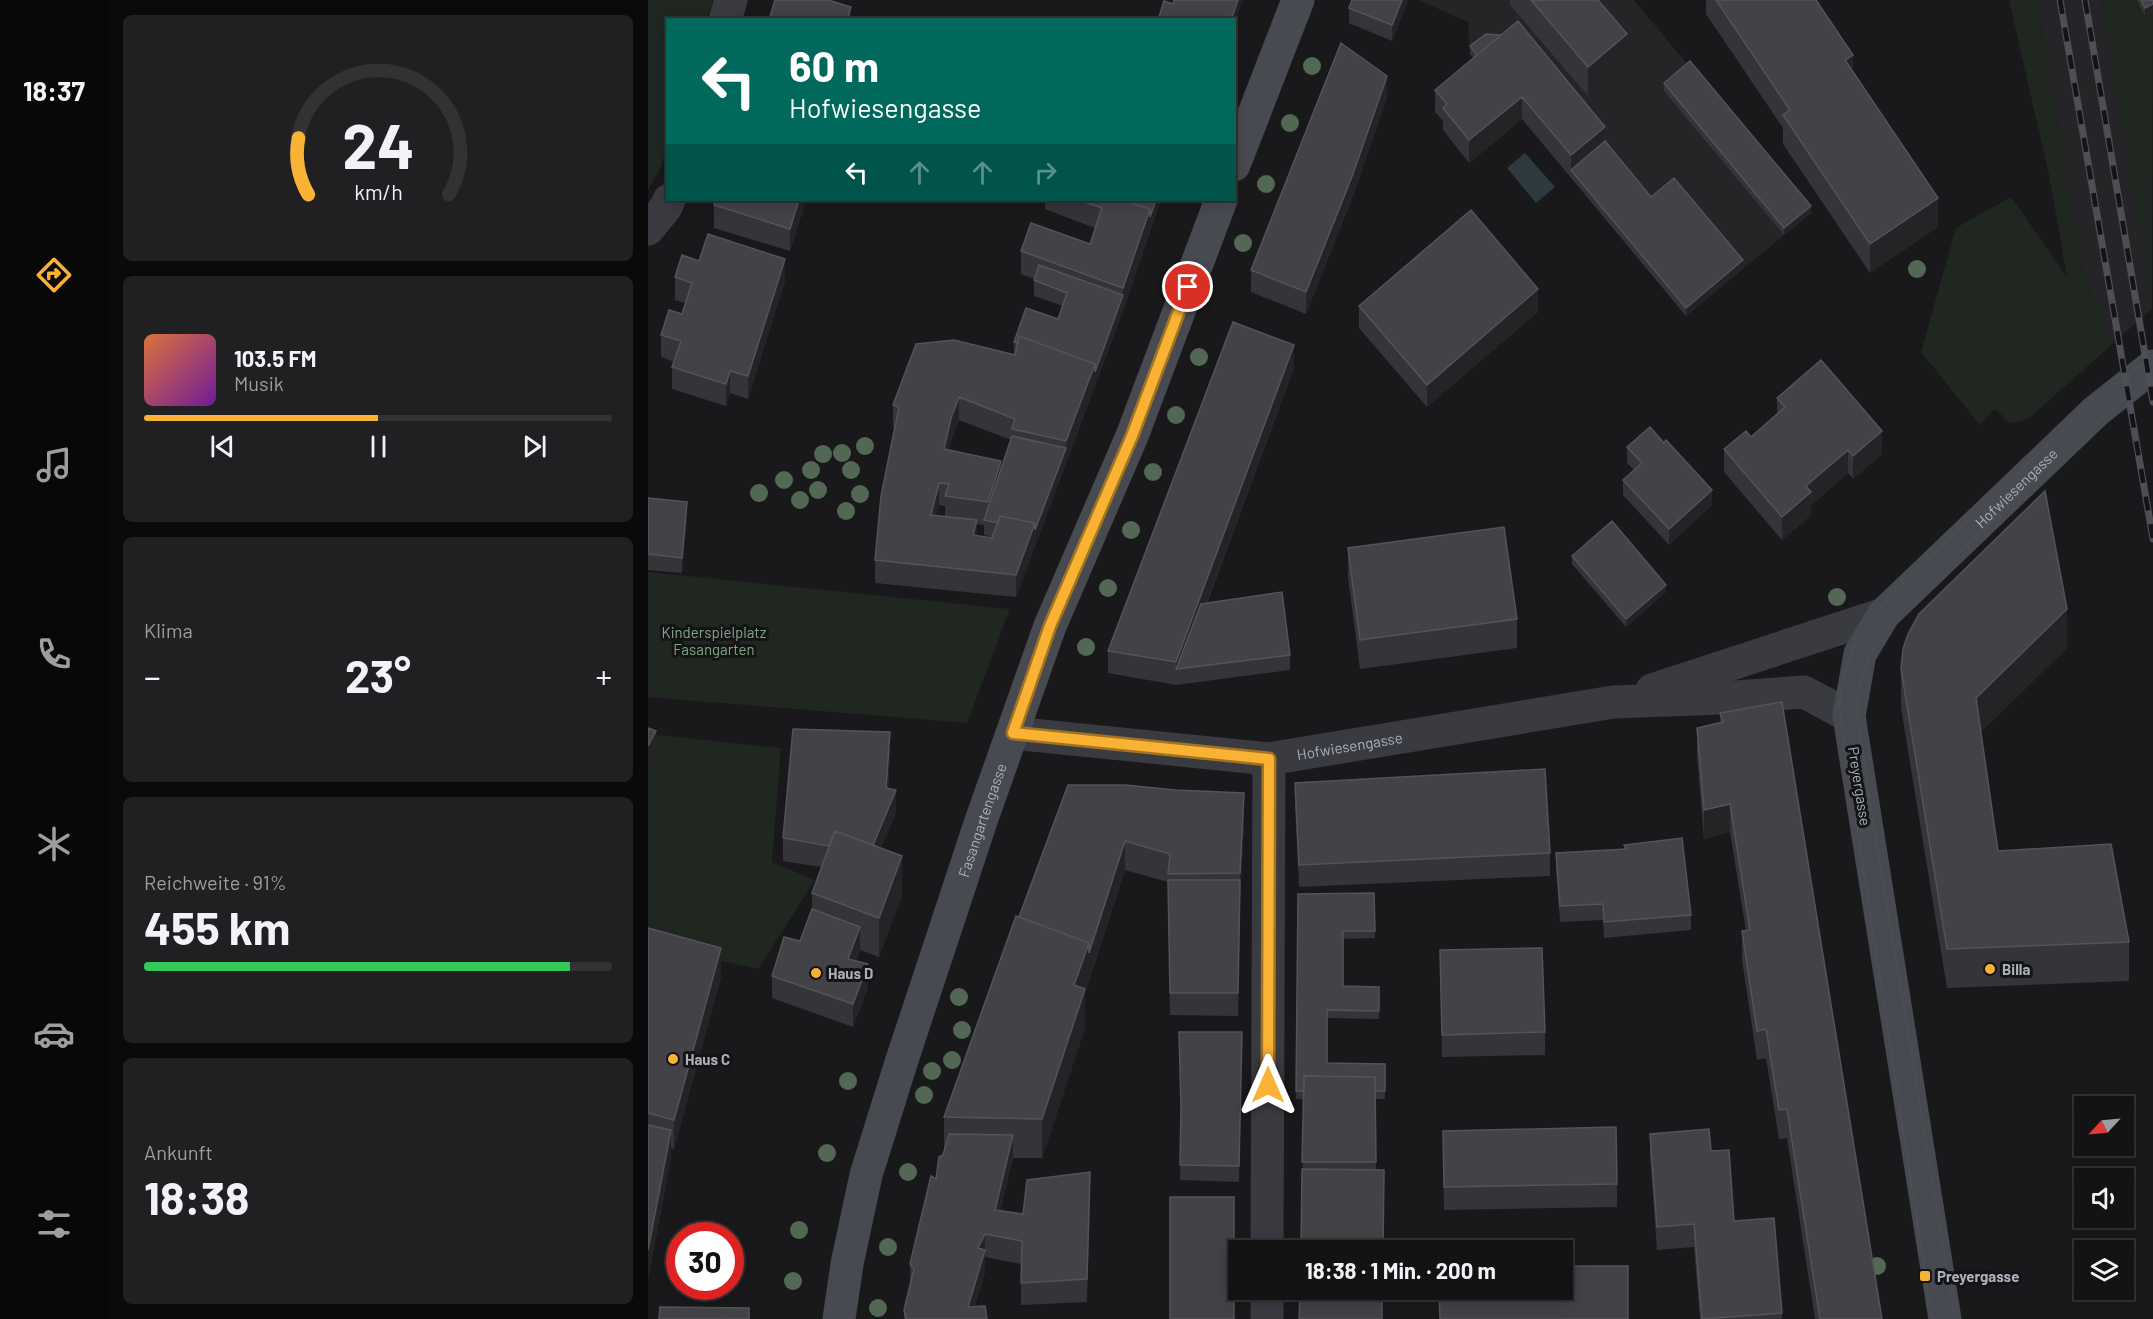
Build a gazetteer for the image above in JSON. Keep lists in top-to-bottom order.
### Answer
{
  "streets": {
    "main road": ["Hofwiesengasse", "Preyergasse", "Fasangartengasse"]
  },
  "crossings": [
    ["Hofwiesengasse", "Preyergasse"],
    ["Hofwiesengasse", "Fasangartengasse"]
  ],
  "parks": ["Kinderspielplatz Fasangarten"],
  "places": {
    "other": ["Billa", "Haus D", "Haus C"],
    "transit": ["Preyergasse"]
  },
  "north": "bottom left",
  "page": {
    "tabs": "18:37",
    "turn": ["60 m", "Hofwiesengasse"],
    "song": ["103.5 FM", "Musik"],
    "tile": [
      "Klima",
      ["Reichweite · 91%", "455 km"],
      ["Ankunft", "18:38"]
    ],
    "heat": ["−", "23°", "+"],
    "limit": "30",
    "trip": "18:38 · 1 Min. · 200 m",
    "gauge": ["24", "km/h"]
  }
}
